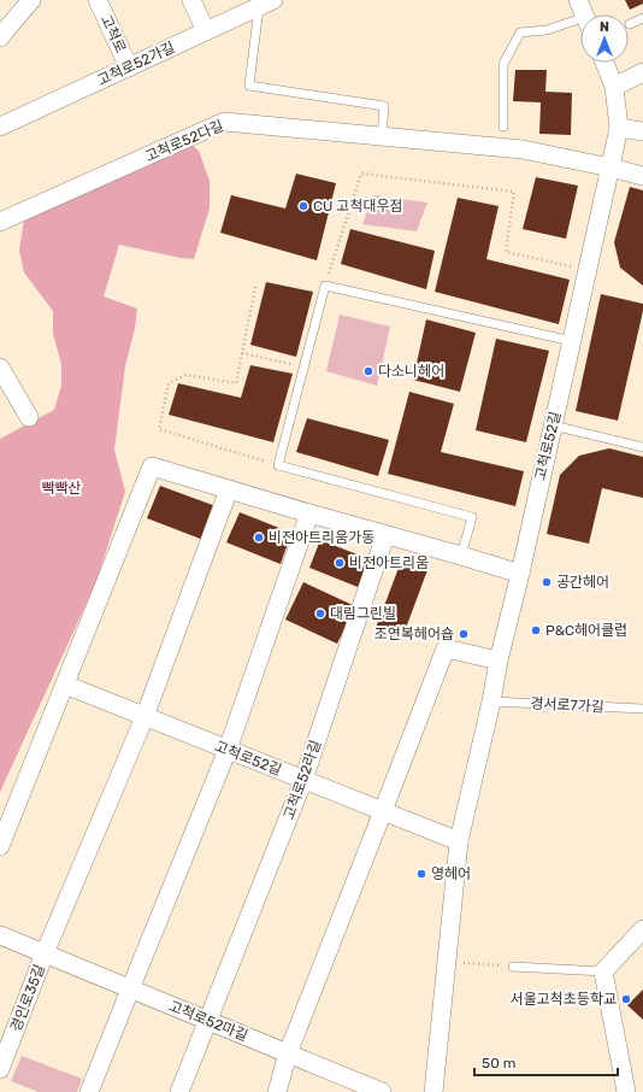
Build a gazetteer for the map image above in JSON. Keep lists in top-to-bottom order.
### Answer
{
  "streets": {
    "street": [
      "고척로",
      "고척로52가길",
      "고척로52다길",
      "고척로52길",
      "고척로52라길",
      "경인로35길",
      "고척로52마길"
    ],
    "lane": ["경서로7가길"]
  },
  "crossings": [
    ["고척로", "고척로52가길"],
    ["고척로52다길", "고척로52길"],
    ["고척로52길", "경서로7가길"],
    ["고척로52길", "고척로52라길"],
    ["고척로52라길", "고척로52마길"],
    ["경인로35길", "고척로52마길"]
  ],
  "parks": ["빡빡산"],
  "places": [
    "CU 고척대우점",
    "다소니헤어",
    "비전아트리움가동",
    "비전아트리움",
    "공간헤어",
    "대림그린빌",
    "P&C헤어클럽",
    "조연복헤어숍",
    "영헤어",
    "서울고척초등학교"
  ],
  "scale_bar": "50 m",
  "north": "top"
}
